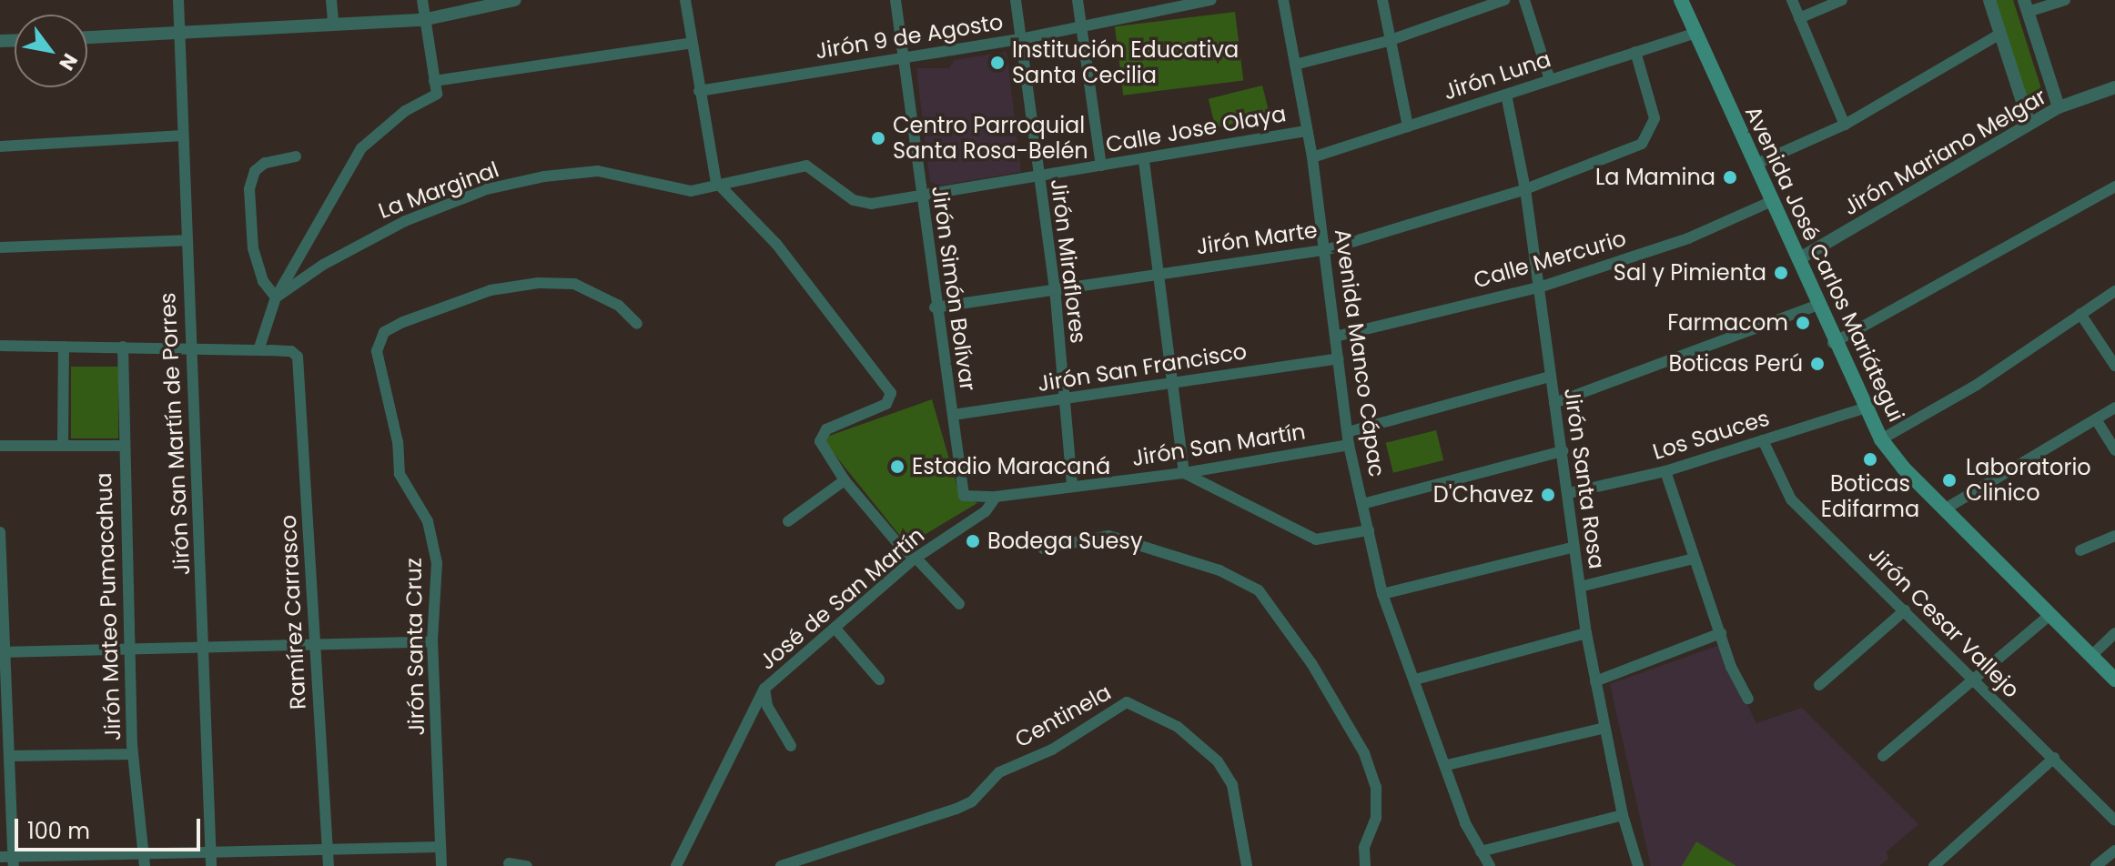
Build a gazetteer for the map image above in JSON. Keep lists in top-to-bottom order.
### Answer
{
  "streets": {
    "main road": ["Avenida José Carlos Mariátegui"],
    "street": [
      "Jirón 9 de Agosto",
      "Jirón Luna",
      "Calle Jose Olaya",
      "Jirón Mariano Melgar",
      "La Marginal",
      "Jirón Marte",
      "Calle Mercurio",
      "Jirón Miraflores",
      "Jirón Simón Bolívar",
      "Avenida Manco Cápac",
      "Jirón San Francisco",
      "Jirón San Martín de Porres",
      "Los Sauces",
      "Jirón San Martín",
      "Jirón Santa Rosa",
      "José de San Martín",
      "Jirón Mateo Pumacahua",
      "Ramírez Carrasco",
      "Jirón Cesar Vallejo",
      "Jirón Santa Cruz",
      "Centinela"
    ]
  },
  "crossings": [
    ["Jirón 9 de Agosto", "Jirón Miraflores"],
    ["Jirón 9 de Agosto", "Jirón Simón Bolívar"],
    ["Jirón Luna", "Jirón Marte"],
    ["Jirón Luna", "Avenida José Carlos Mariátegui"],
    ["Jirón Luna", "Avenida Manco Cápac"],
    ["Jirón Luna", "Jirón Santa Rosa"],
    ["Calle Jose Olaya", "La Marginal"],
    ["Calle Jose Olaya", "Jirón Miraflores"],
    ["Calle Jose Olaya", "Jirón Simón Bolívar"],
    ["Calle Jose Olaya", "Avenida Manco Cápac"],
    ["Jirón Mariano Melgar", "Avenida José Carlos Mariátegui"],
    ["La Marginal", "Jirón Simón Bolívar"],
    ["Jirón Marte", "Jirón Miraflores"],
    ["Jirón Marte", "Jirón Simón Bolívar"],
    ["Jirón Marte", "Avenida Manco Cápac"],
    ["Jirón Marte", "Jirón Santa Rosa"],
    ["Calle Mercurio", "Avenida José Carlos Mariátegui"],
    ["Calle Mercurio", "Avenida Manco Cápac"],
    ["Calle Mercurio", "Jirón Santa Rosa"],
    ["Jirón Miraflores", "Jirón San Francisco"],
    ["Jirón Miraflores", "Jirón San Martín"],
    ["Avenida José Carlos Mariátegui", "Los Sauces"],
    ["Jirón Simón Bolívar", "Jirón San Francisco"],
    ["Jirón Simón Bolívar", "Jirón San Martín"],
    ["Avenida Manco Cápac", "Jirón San Francisco"],
    ["Avenida Manco Cápac", "Jirón San Martín"],
    ["Los Sauces", "Jirón Santa Rosa"],
    ["Los Sauces", "Jirón Cesar Vallejo"],
    ["Jirón San Martín", "José de San Martín"]
  ],
  "places": [
    "Institución Educativa Santa Cecilia",
    "Centro Parroquial Santa Rosa-Belén",
    "La Mamina",
    "Sal y Pimienta",
    "Farmacom",
    "Boticas Perú",
    "Boticas Edifarma",
    "Estadio Maracaná",
    "Laboratorio Clinico",
    "D'Chavez",
    "Bodega Suesy"
  ],
  "scale_bar": "100 m",
  "north": "bottom right"
}
